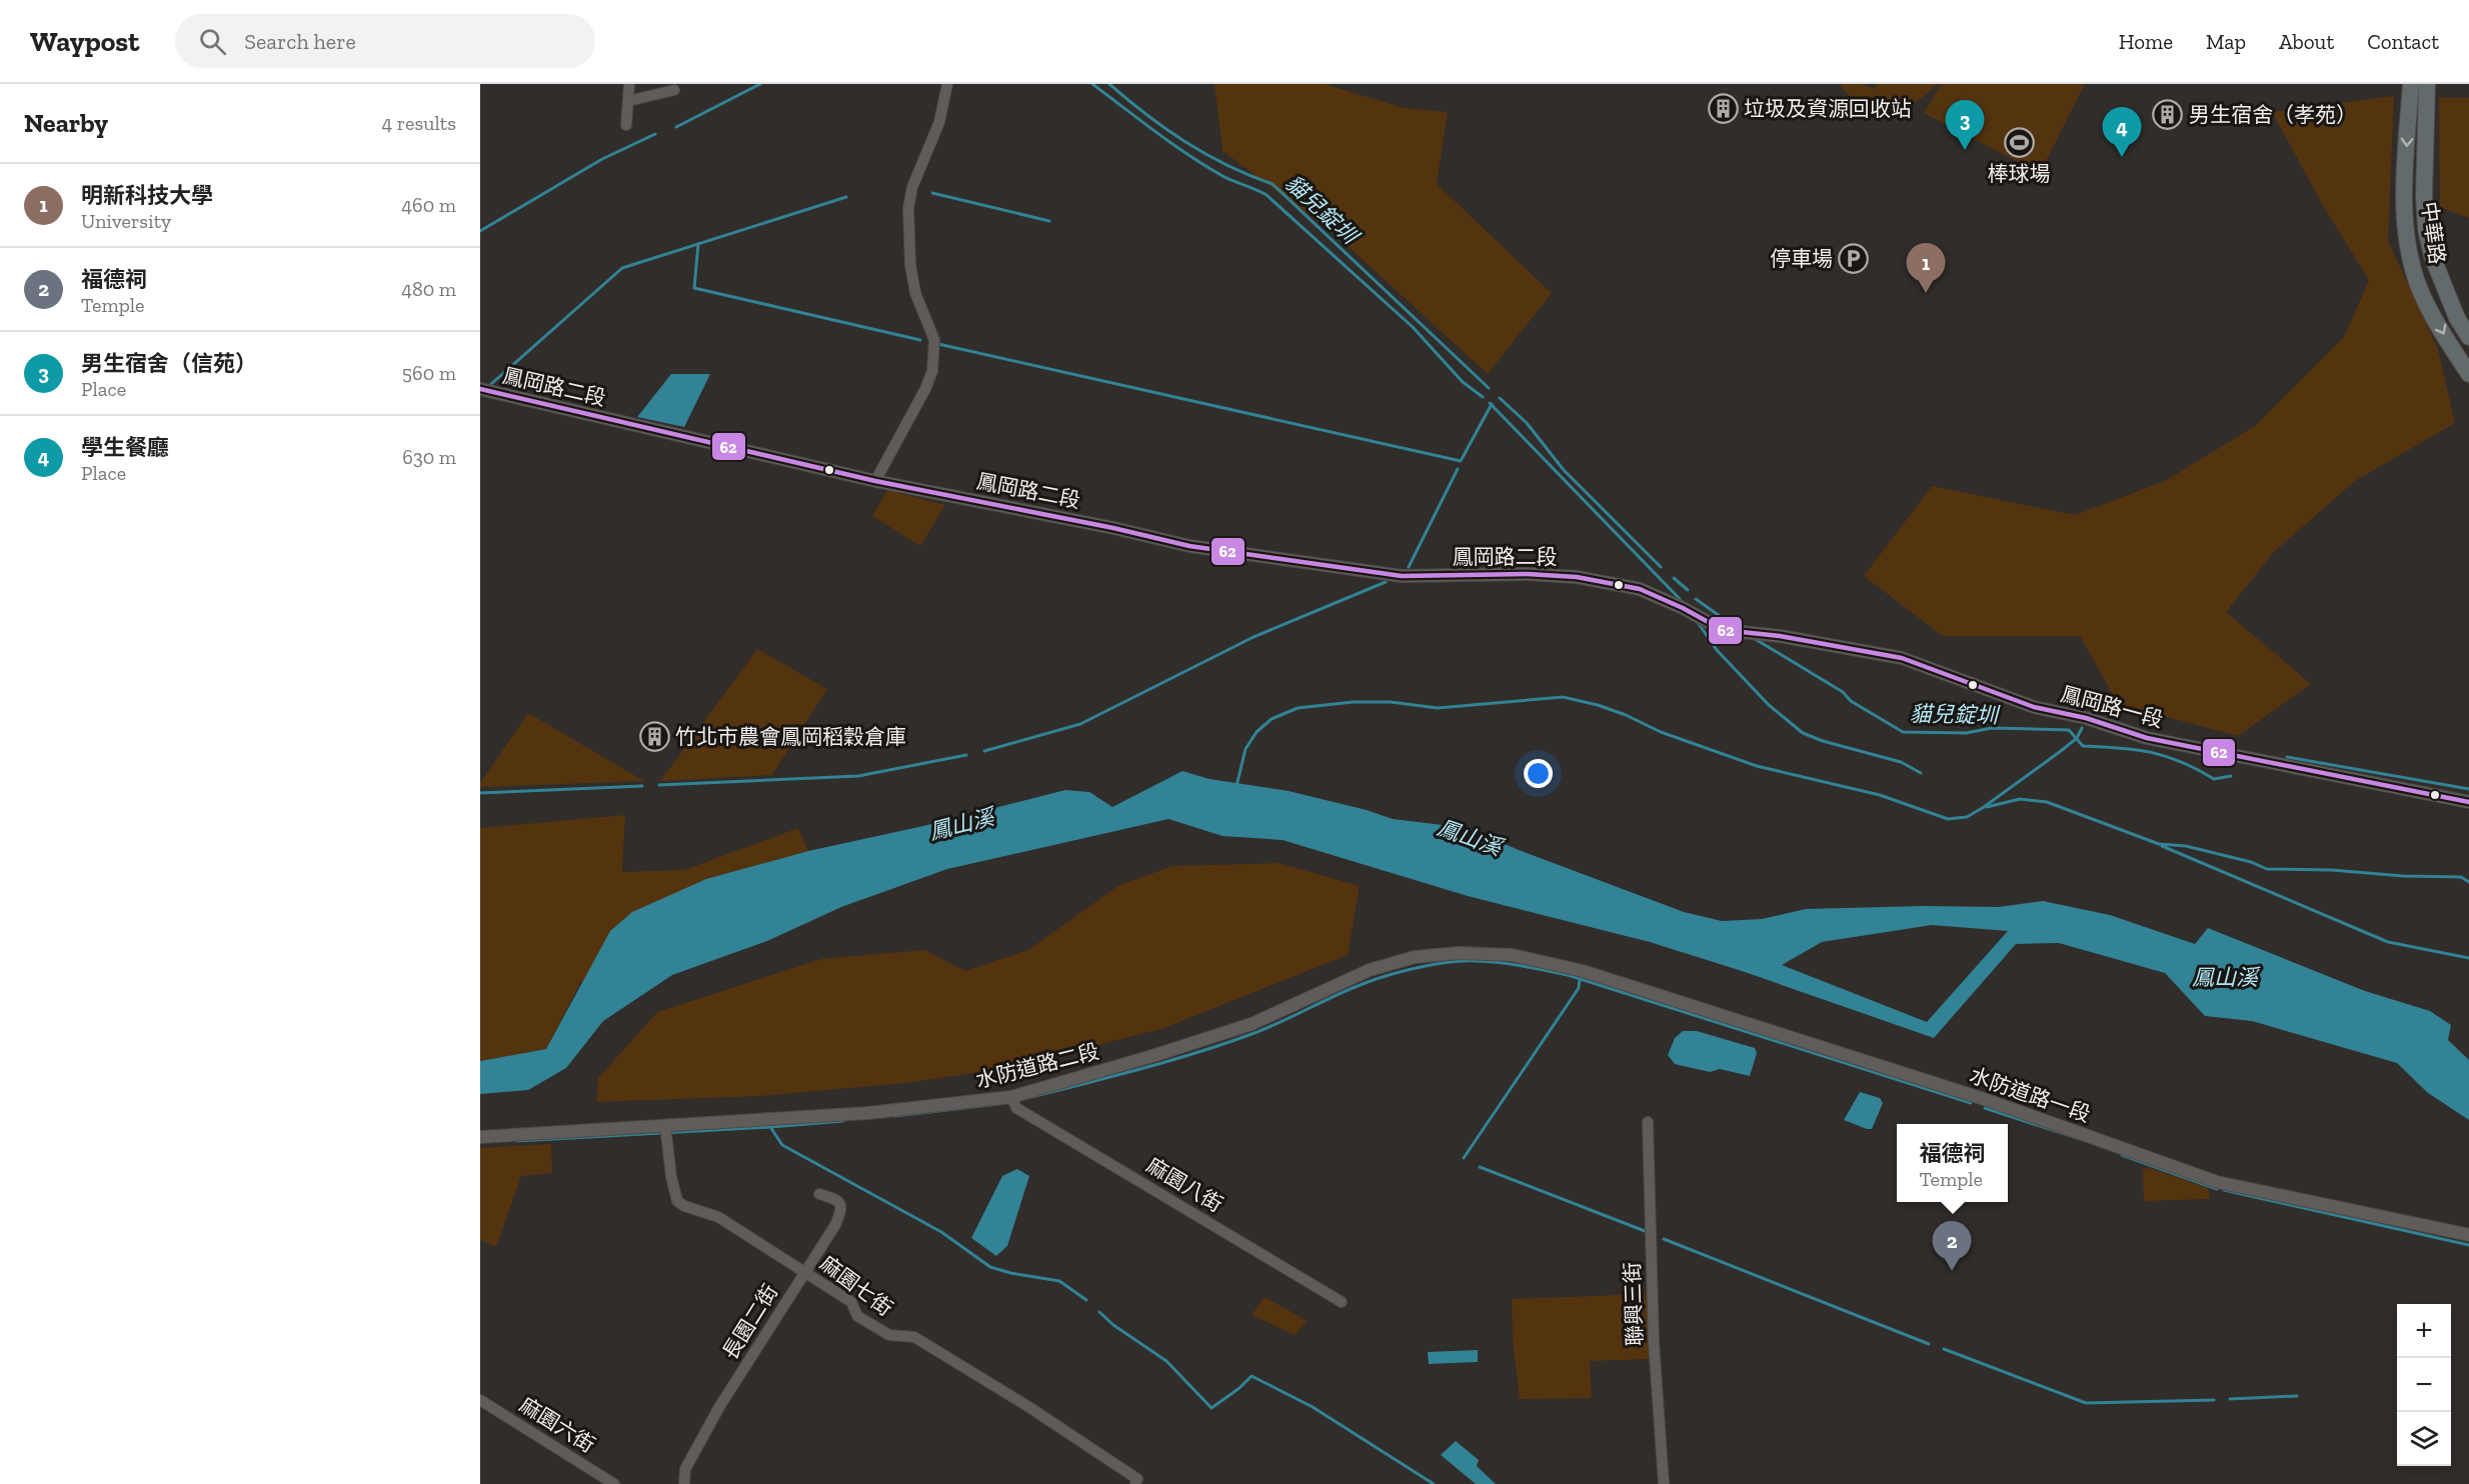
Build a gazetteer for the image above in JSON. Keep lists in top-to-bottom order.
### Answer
{
  "streets": {
    "main road": ["中華路"],
    "street": [
      "鳳岡路二段",
      "鳳岡路一段",
      "水防道路二段",
      "水防道路一段",
      "麻園八街",
      "麻園七街",
      "聯興三街",
      "長園二街",
      "麻園六街"
    ]
  },
  "crossings": [
    ["鳳岡路二段", "鳳岡路一段"],
    ["水防道路二段", "水防道路一段"],
    ["水防道路二段", "麻園八街"],
    ["水防道路二段", "麻園七街"],
    ["麻園七街", "長園二街"]
  ],
  "water": ["貓兒錠圳", "鳳山溪"],
  "places": {
    "building": ["垃圾及資源回收站", "男生宿舍（孝苑）", "竹北市農會鳳岡稻穀倉庫"],
    "sports": ["棒球場"],
    "parking": ["停車場"]
  },
  "lines": ["transit line 62"],
  "page": {
    "header": "Waypost",
    "search": "Search here",
    "nav": [
      "Home",
      "Map",
      "About",
      "Contact"
    ],
    "heading": ["Nearby", "4 results"],
    "pins": [
      "3",
      "4",
      "1",
      "2"
    ],
    "list": [
      {
        "mark": "1",
        "name": "明新科技大學",
        "note": "University",
        "value": "460 m"
      },
      {
        "mark": "2",
        "name": "福德祠",
        "note": "Temple",
        "value": "480 m"
      },
      {
        "mark": "3",
        "name": "男生宿舍（信苑）",
        "note": "Place",
        "value": "560 m"
      },
      {
        "mark": "4",
        "name": "學生餐廳",
        "note": "Place",
        "value": "630 m"
      }
    ],
    "popup": ["福德祠", "Temple"],
    "map_buttons": ["+", "−"]
  }
}
